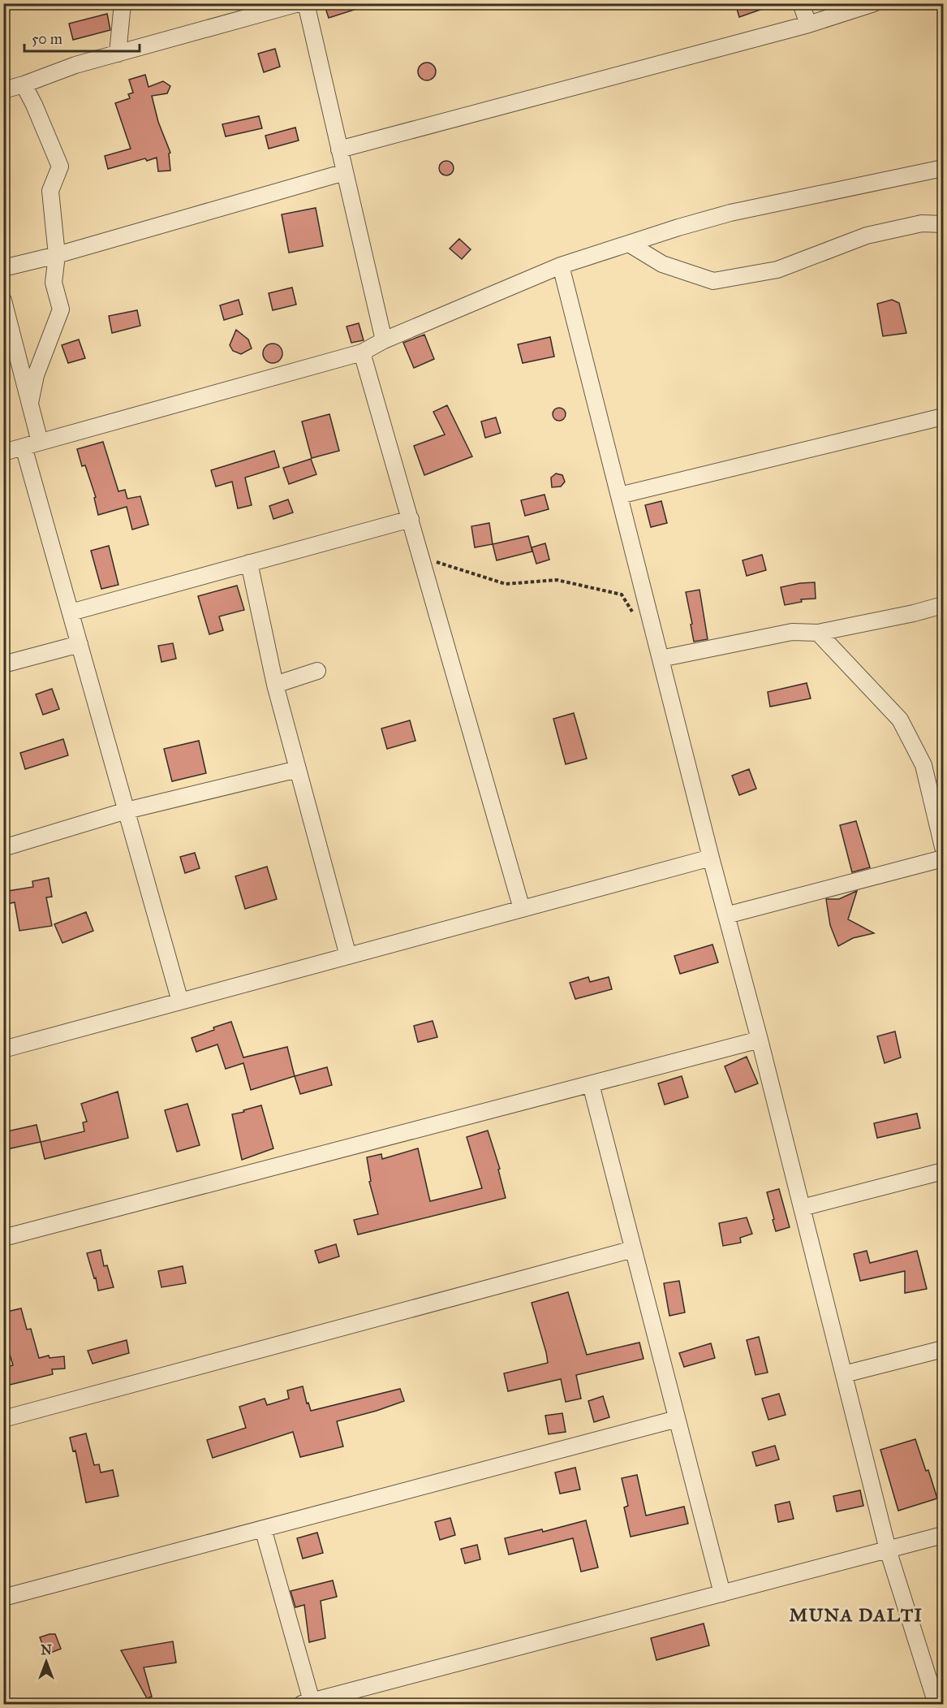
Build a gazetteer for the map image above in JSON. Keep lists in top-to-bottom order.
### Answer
{
  "districts": ["MUNA DALTI"],
  "scale_bar": "50 m",
  "north": "top"
}
